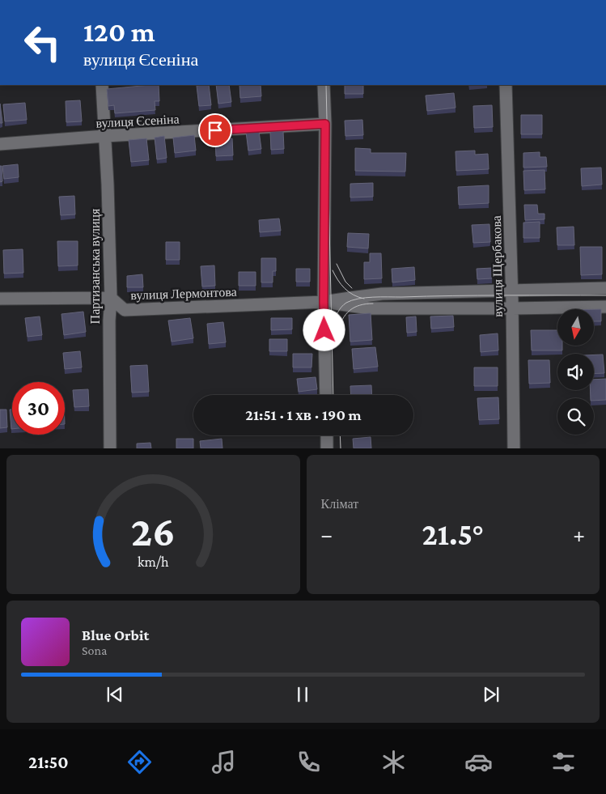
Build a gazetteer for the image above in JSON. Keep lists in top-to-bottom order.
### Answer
{
  "streets": {
    "street": [
      "вулиця Єсеніна",
      "Партизанська вулиця",
      "вулиця Щербакова",
      "вулиця Лермонтова"
    ]
  },
  "crossings": [
    ["вулиця Єсеніна", "Партизанська вулиця"],
    ["Партизанська вулиця", "вулиця Лермонтова"],
    ["вулиця Щербакова", "вулиця Лермонтова"]
  ],
  "north": "bottom",
  "page": {
    "turn": ["120 m", "вулиця Єсеніна"],
    "limit": "30",
    "trip": "21:51 · 1 хв · 190 m",
    "tile": "Клімат",
    "heat": ["−", "21.5°", "+"],
    "song": ["Blue Orbit", "Sona"],
    "tabs": "21:50",
    "gauge": ["26", "km/h"]
  }
}
